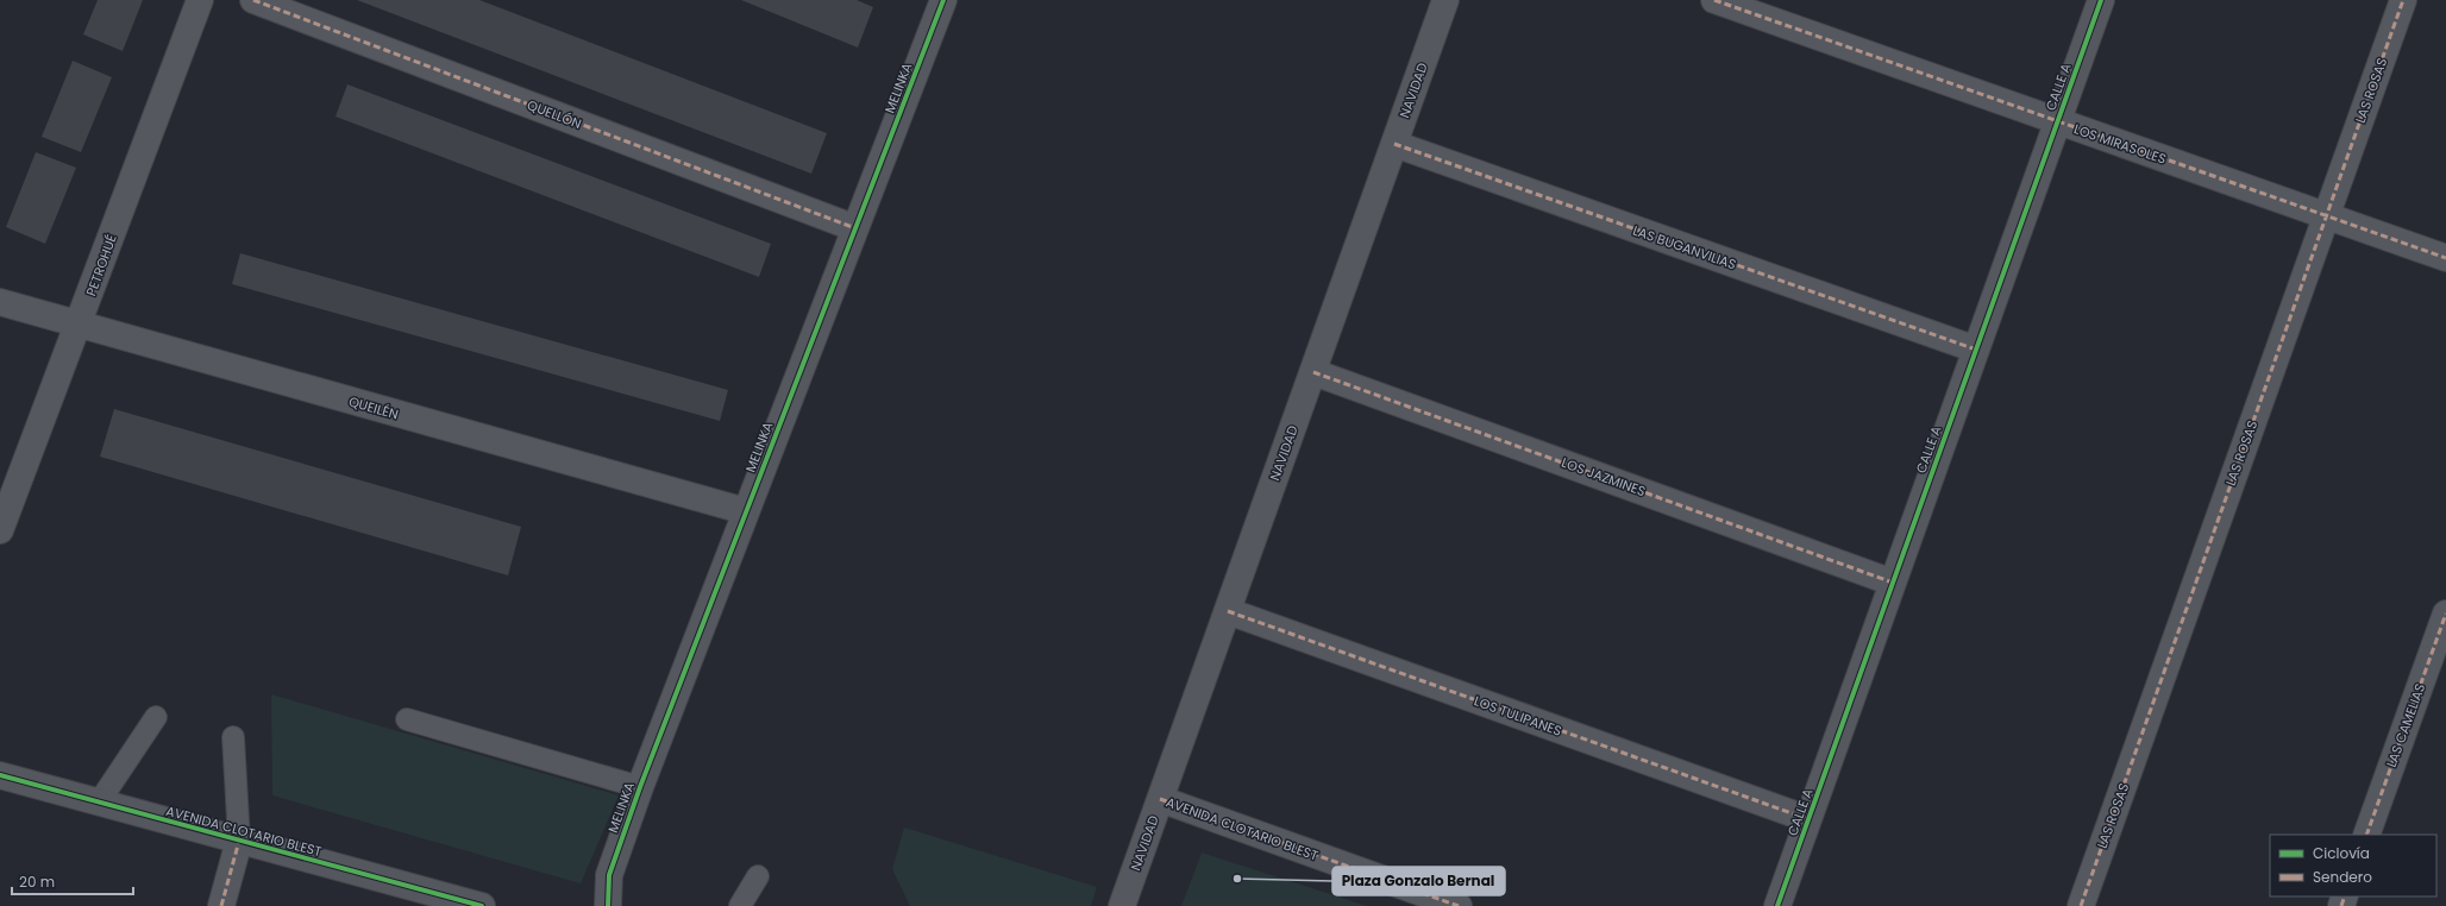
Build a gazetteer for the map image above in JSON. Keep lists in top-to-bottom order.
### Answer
{
  "streets": {
    "main road": ["AVENIDA CLOTARIO BLEST"],
    "street": [
      "CALLE A",
      "MELINKA",
      "NAVIDAD",
      "LAS ROSAS",
      "QUELLÓN",
      "LOS MIRASOLES",
      "LAS BUGANVILIAS",
      "PETROHUÉ",
      "QUEILÉN",
      "LOS JAZMINES",
      "LOS TULIPANES",
      "LAS CAMELIAS"
    ]
  },
  "crossings": [
    ["CALLE A", "LOS MIRASOLES"],
    ["CALLE A", "LAS BUGANVILIAS"],
    ["CALLE A", "LOS JAZMINES"],
    ["CALLE A", "LOS TULIPANES"],
    ["MELINKA", "QUELLÓN"],
    ["MELINKA", "QUEILÉN"],
    ["NAVIDAD", "LAS BUGANVILIAS"],
    ["NAVIDAD", "LOS JAZMINES"],
    ["NAVIDAD", "LOS TULIPANES"],
    ["NAVIDAD", "AVENIDA CLOTARIO BLEST"],
    ["LAS ROSAS", "LOS MIRASOLES"],
    ["PETROHUÉ", "QUEILÉN"]
  ],
  "places": ["Plaza Gonzalo Bernal"],
  "legend": ["Ciclovía", "Sendero"],
  "scale_bar": "20 m"
}
